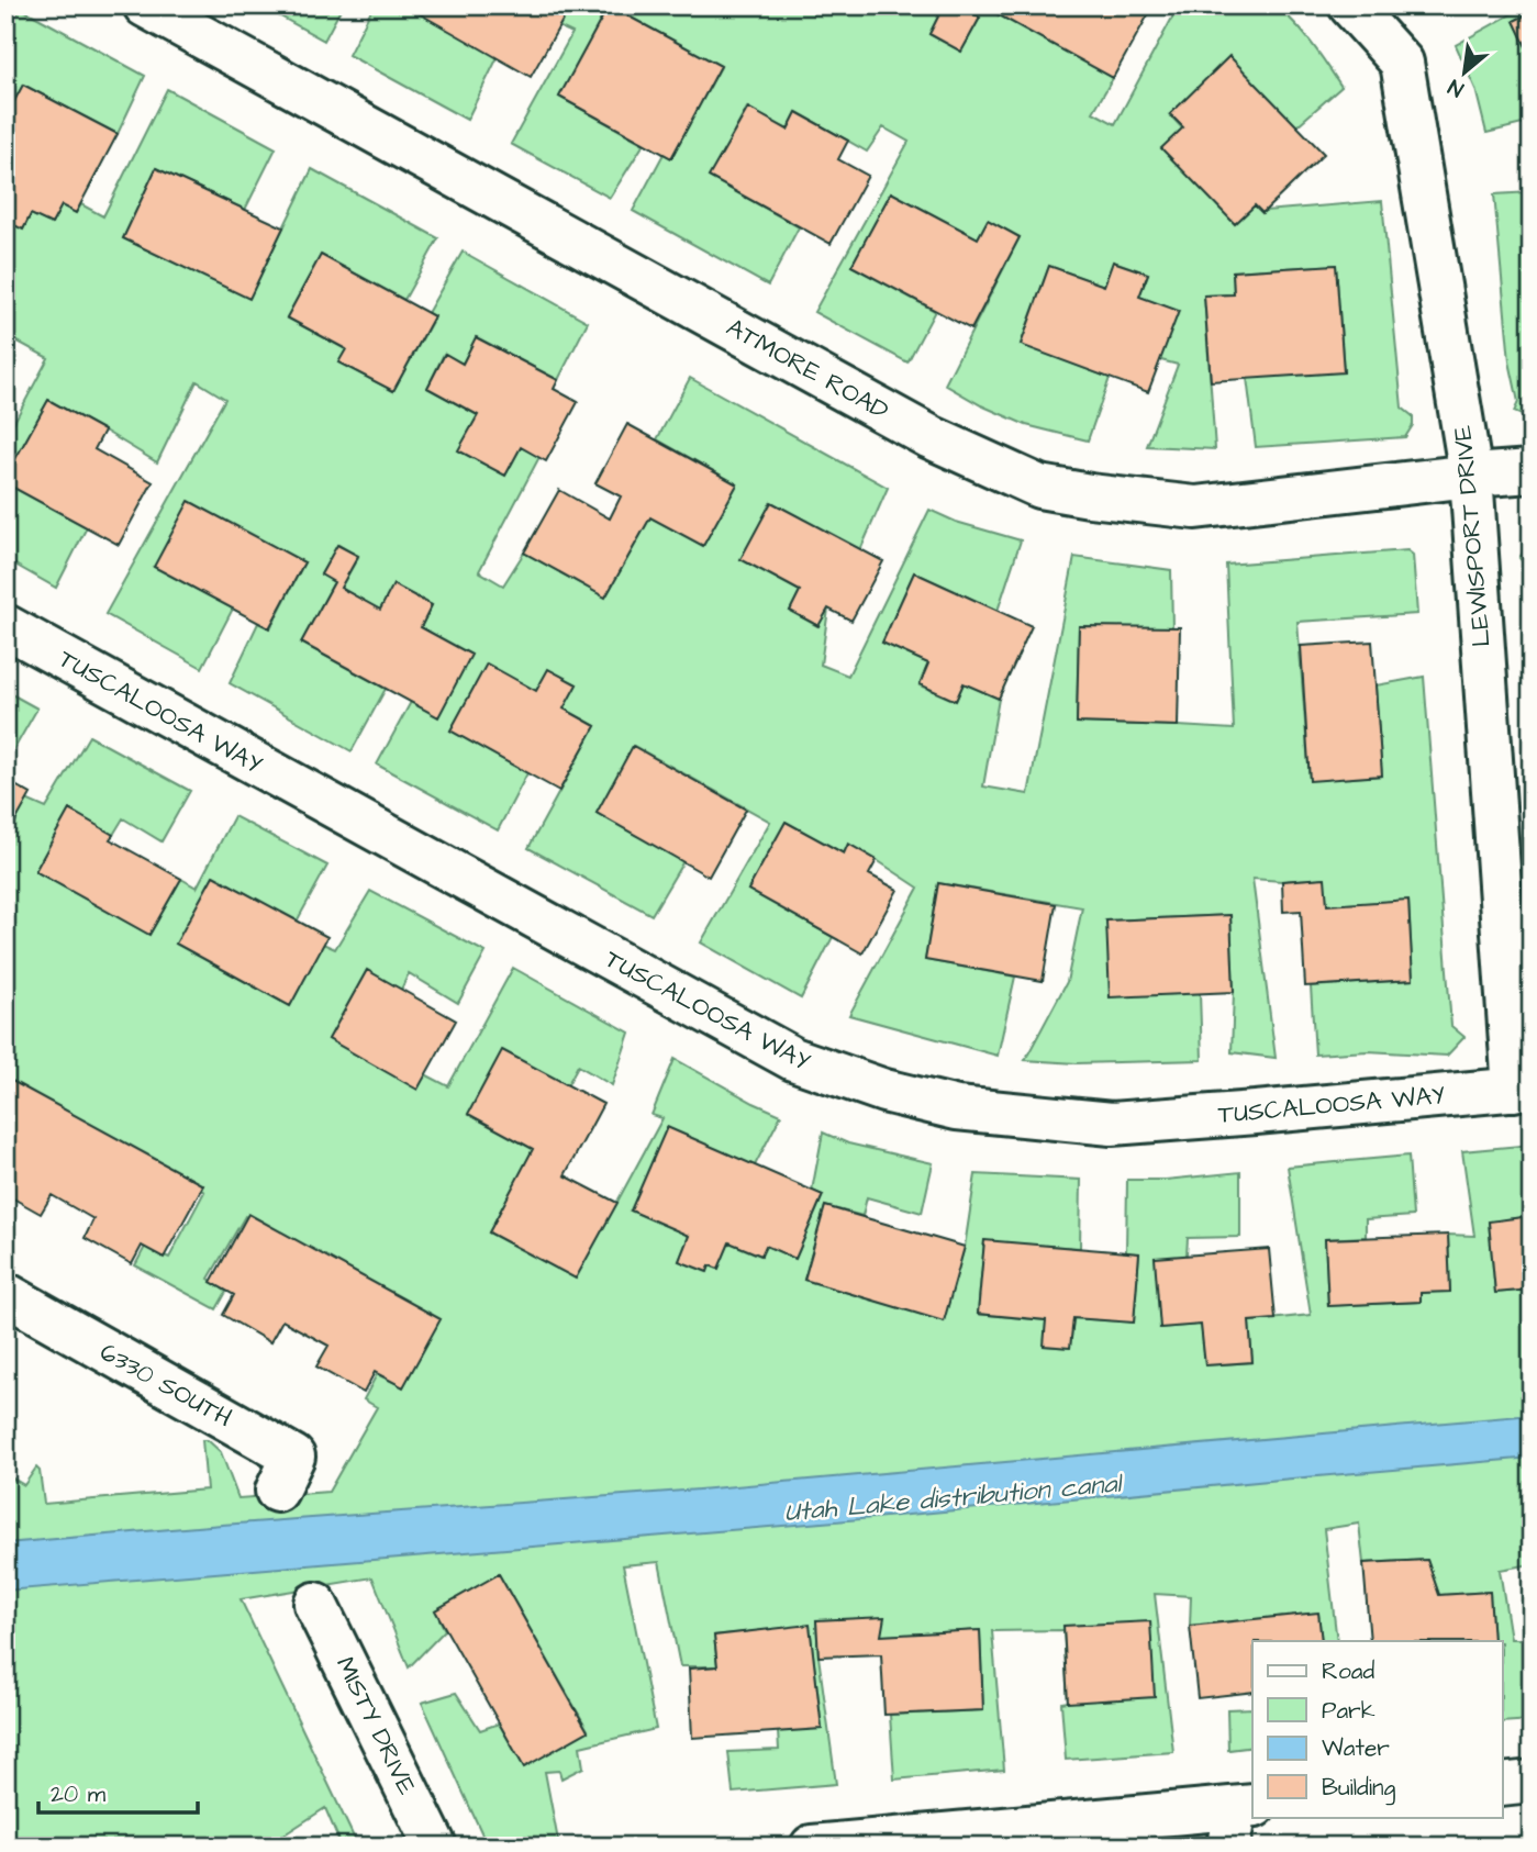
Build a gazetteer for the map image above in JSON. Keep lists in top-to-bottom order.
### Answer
{
  "streets": {
    "street": [
      "ATMORE ROAD",
      "LEWISPORT DRIVE",
      "TUSCALOOSA WAY",
      "6330 SOUTH",
      "MISTY DRIVE"
    ]
  },
  "crossings": [
    ["ATMORE ROAD", "LEWISPORT DRIVE"],
    ["LEWISPORT DRIVE", "TUSCALOOSA WAY"]
  ],
  "water": ["Utah Lake distribution canal"],
  "legend": [
    "Road",
    "Park",
    "Water",
    "Building"
  ],
  "scale_bar": "20 m",
  "north": "bottom left"
}
